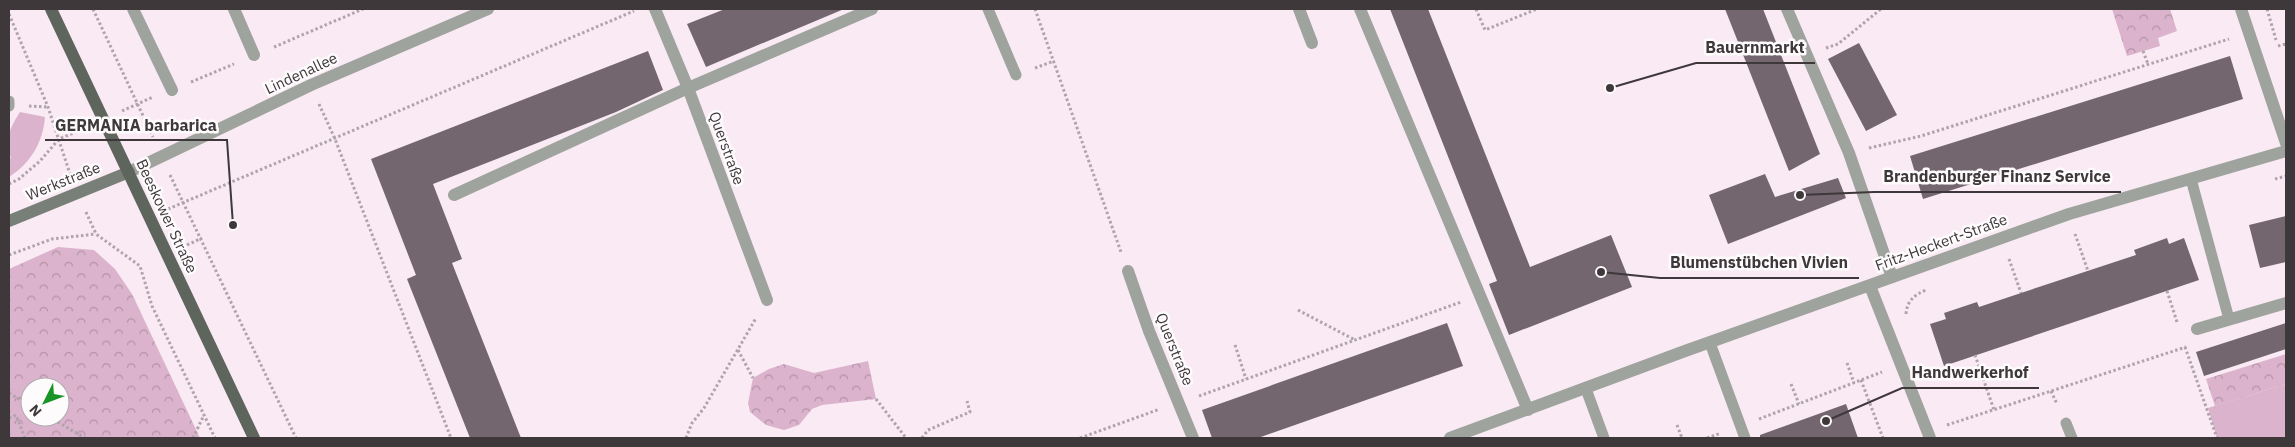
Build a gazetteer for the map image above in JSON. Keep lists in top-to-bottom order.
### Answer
{
  "streets": {
    "main road": ["Beeskower Straße"],
    "street": [
      "Lindenallee",
      "Querstraße",
      "Werkstraße",
      "Fritz-Heckert-Straße"
    ]
  },
  "crossings": [
    ["Lindenallee", "Werkstraße"],
    ["Lindenallee", "Beeskower Straße"],
    ["Werkstraße", "Beeskower Straße"]
  ],
  "places": [
    "Bauernmarkt",
    "Brandenburger Finanz Service",
    "GERMANIA barbarica",
    "Blumenstübchen Vivien",
    "Handwerkerhof"
  ],
  "north": "bottom left"
}
